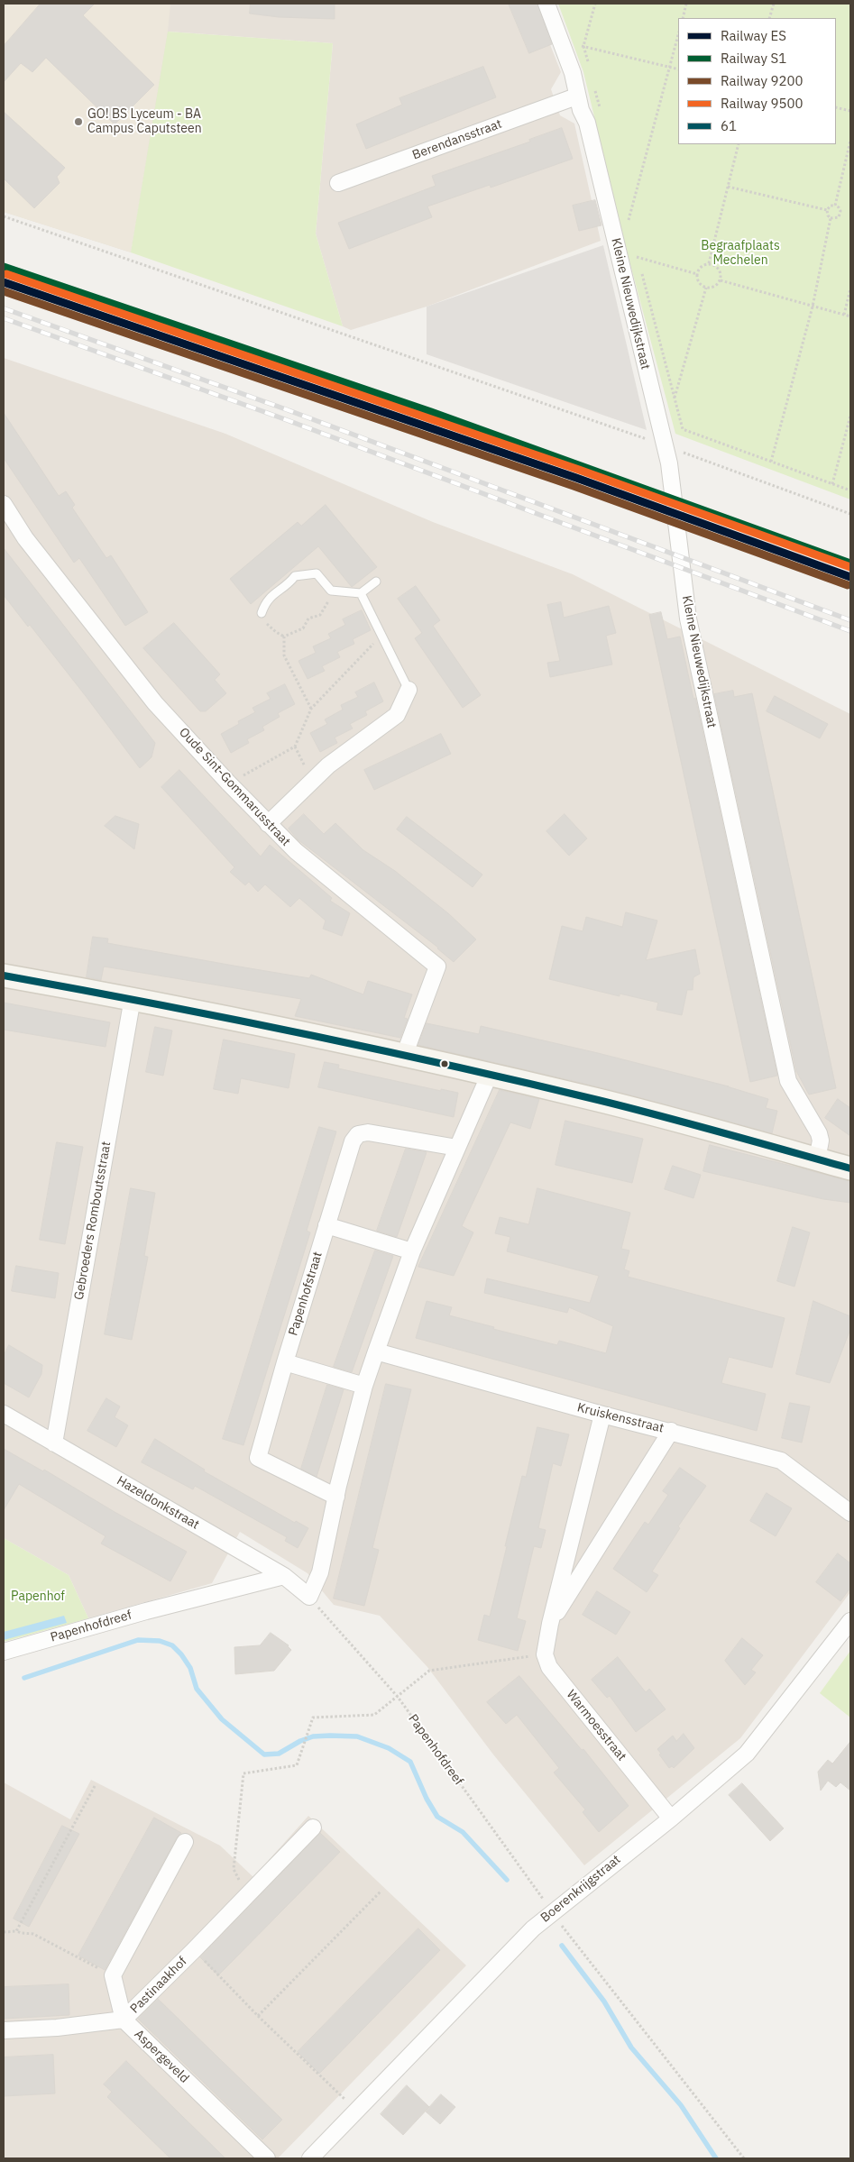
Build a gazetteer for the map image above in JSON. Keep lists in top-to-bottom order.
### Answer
{
  "streets": {
    "street": [
      "Berendansstraat",
      "Kleine Nieuwedijkstraat",
      "Oude Sint-Gommarusstraat",
      "Gebroeders Romboutsstraat",
      "Papenhofstraat",
      "Kruiskensstraat",
      "Hazeldonkstraat",
      "Papenhofdreef",
      "Warmoesstraat",
      "Boerenkrijgstraat",
      "Pastinaakhof",
      "Aspergeveld"
    ]
  },
  "crossings": [
    ["Berendansstraat", "Kleine Nieuwedijkstraat"],
    ["Gebroeders Romboutsstraat", "Hazeldonkstraat"],
    ["Hazeldonkstraat", "Papenhofdreef"],
    ["Papenhofdreef", "Boerenkrijgstraat"],
    ["Warmoesstraat", "Boerenkrijgstraat"],
    ["Pastinaakhof", "Aspergeveld"]
  ],
  "parks": ["Begraafplaats Mechelen", "Papenhof"],
  "places": ["GO! BS Lyceum - BA Campus Caputsteen"],
  "lines": [
    "rail line S1",
    "rail line 9500",
    "rail line ES",
    "rail line 9200",
    "transit line 61"
  ],
  "legend": [
    "Railway ES",
    "Railway S1",
    "Railway 9200",
    "Railway 9500",
    "61"
  ]
}
